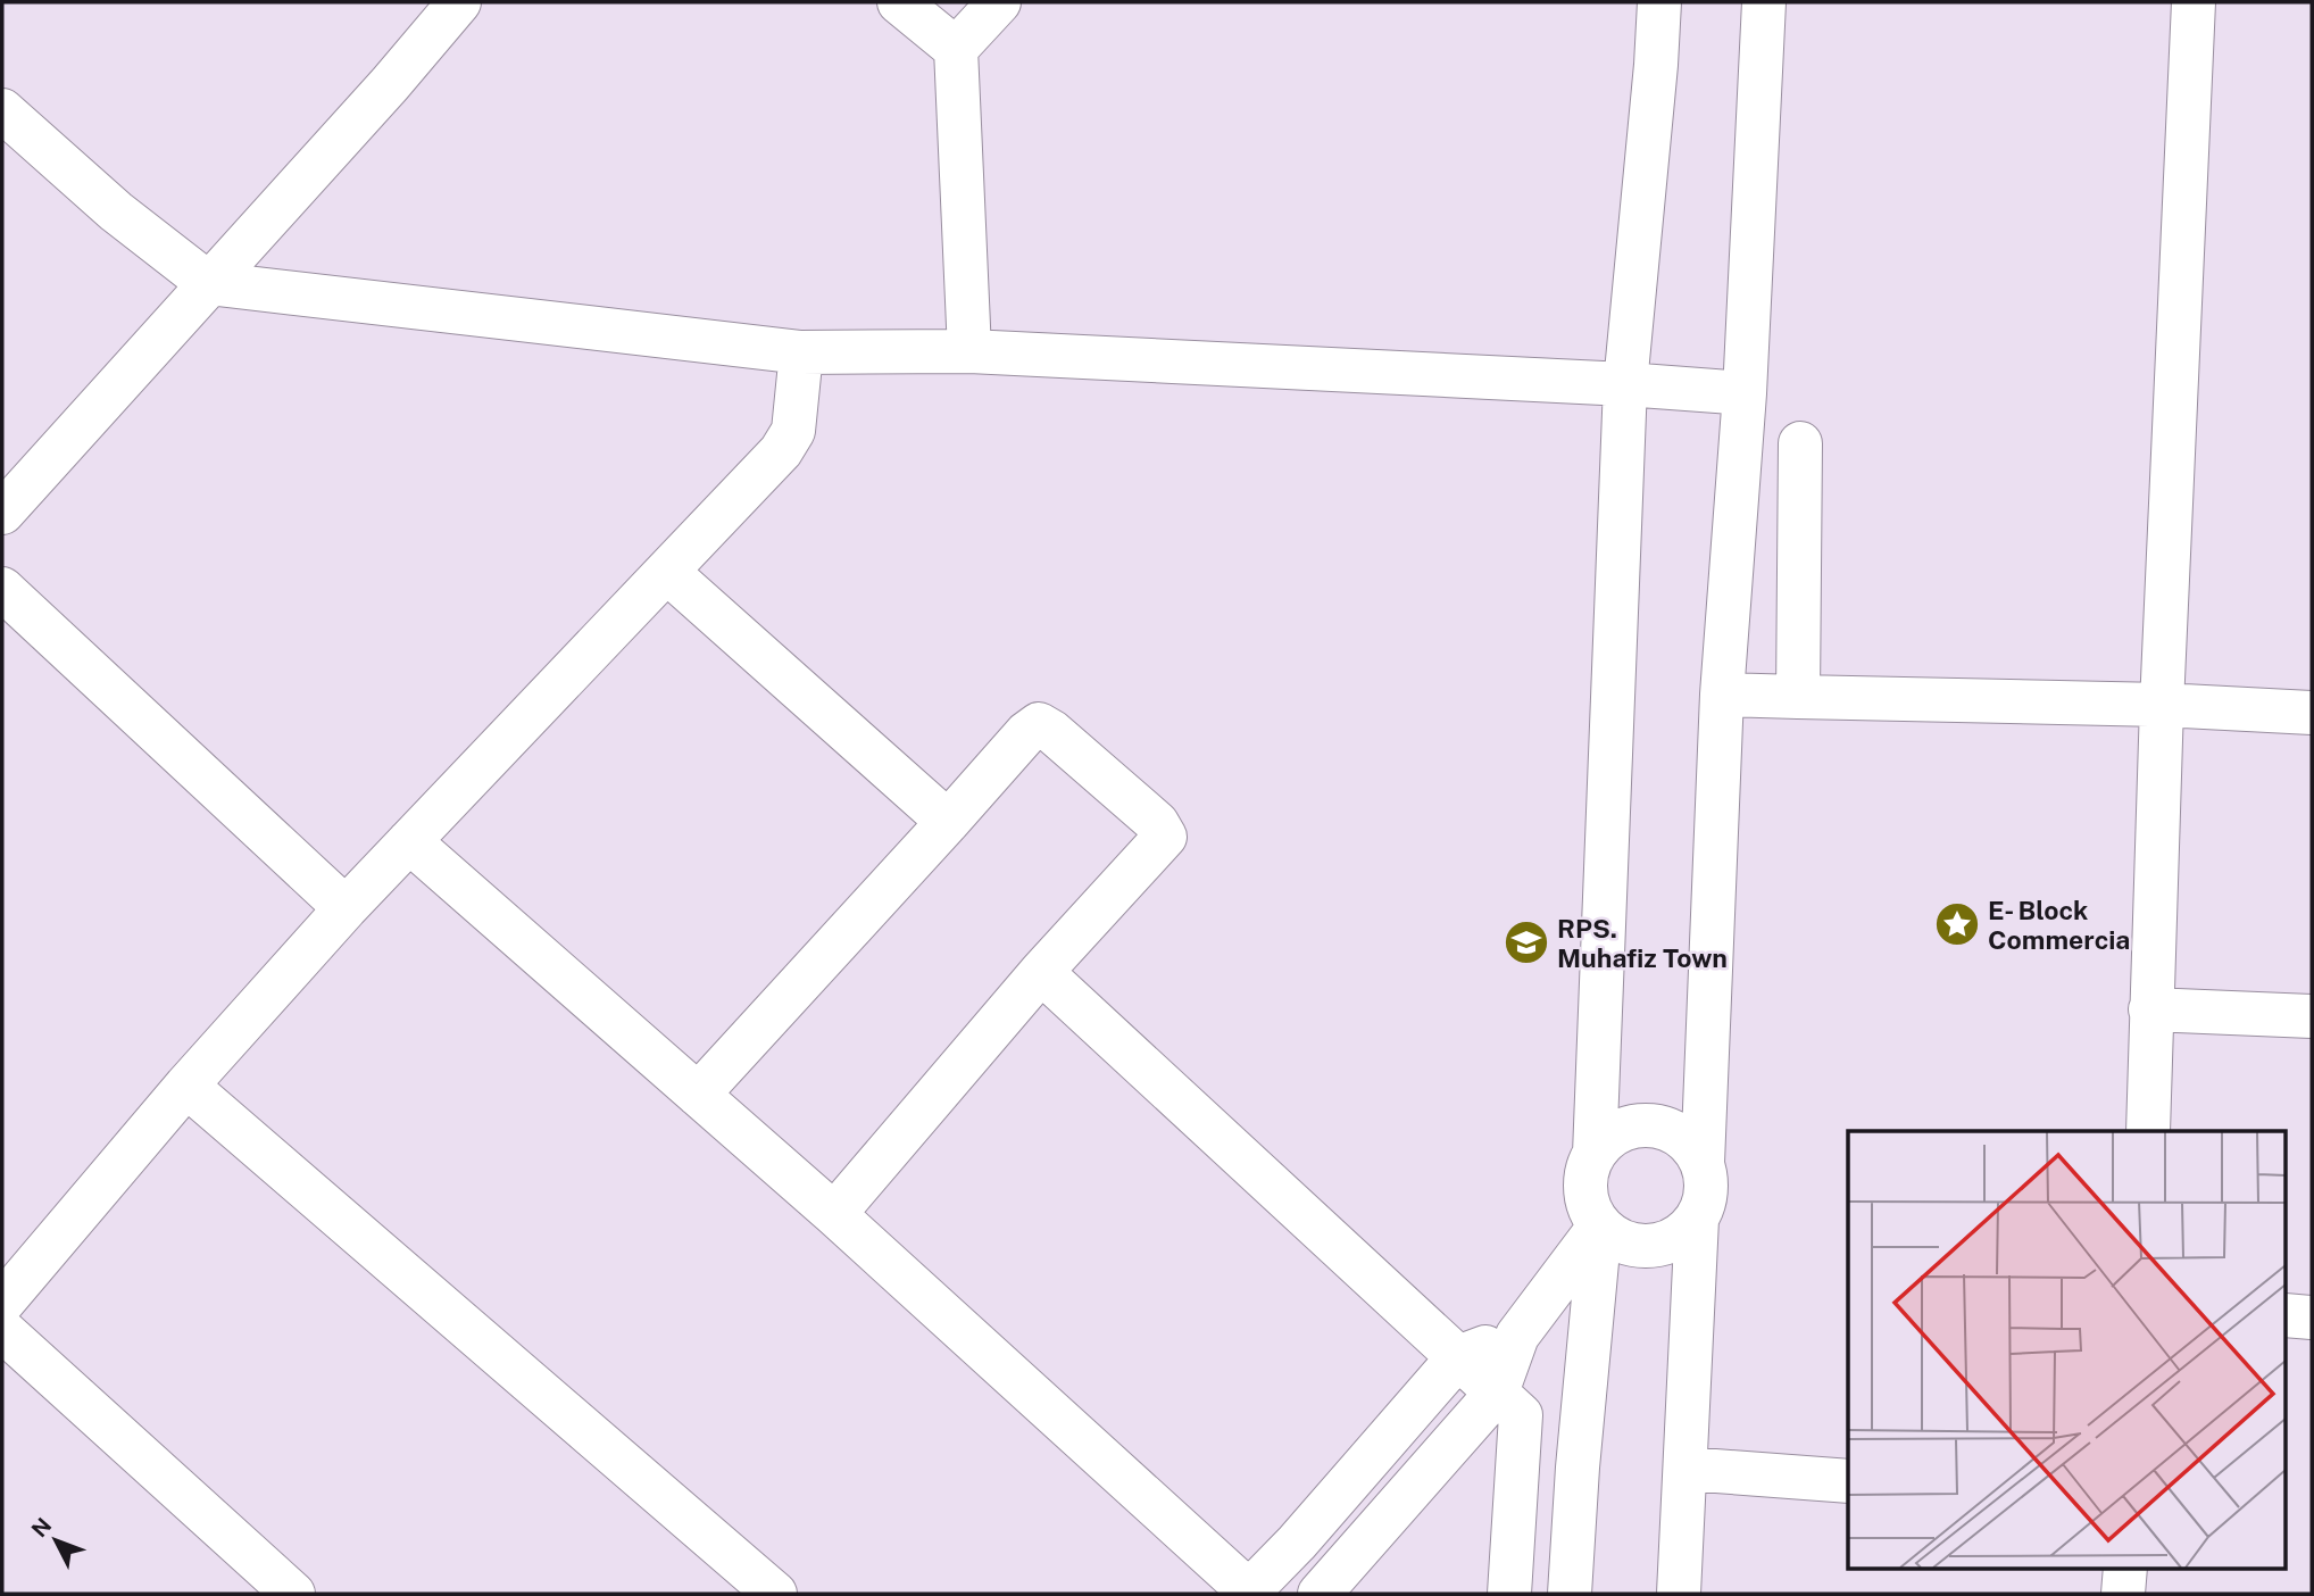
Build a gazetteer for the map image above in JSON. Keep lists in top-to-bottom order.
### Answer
{
  "places": {
    "place": ["E- Block Commercia"],
    "school or university": ["RPS. Muhafiz Town"]
  },
  "north": "top left"
}
